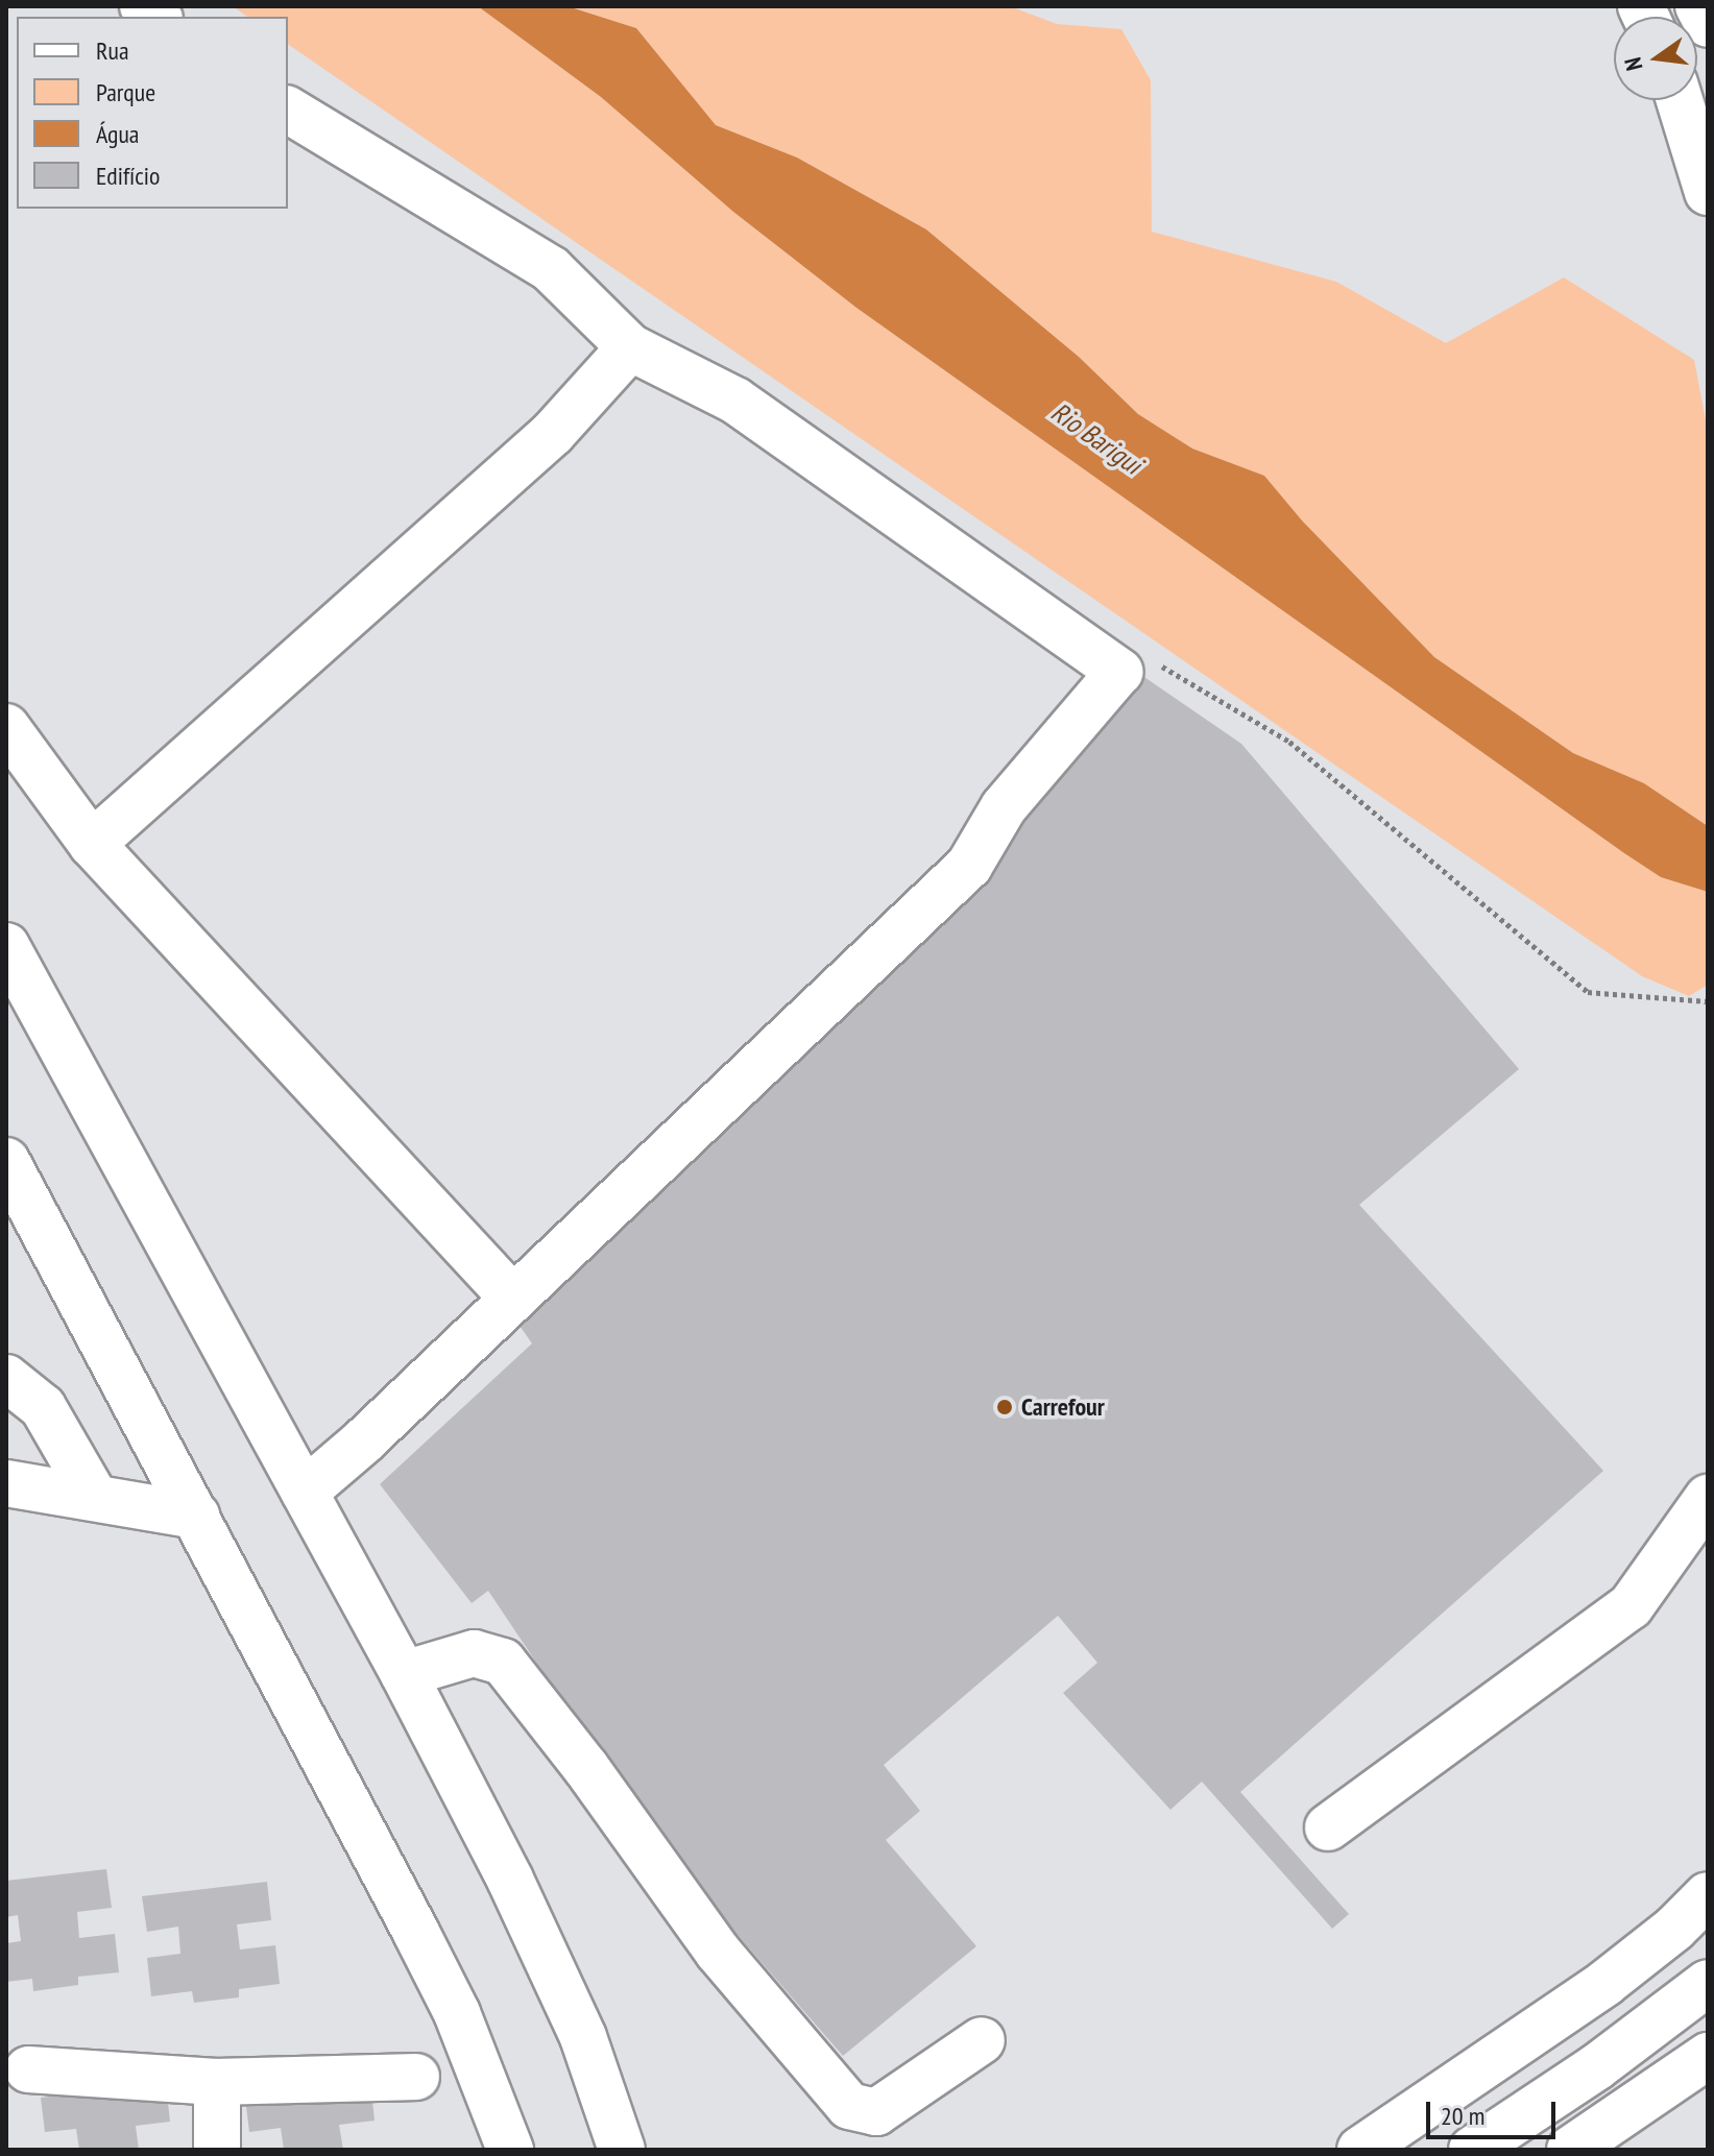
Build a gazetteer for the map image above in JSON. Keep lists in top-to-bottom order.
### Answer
{
  "water": ["Rio Barigui"],
  "places": ["Carrefour"],
  "legend": [
    "Rua",
    "Parque",
    "Água",
    "Edifício"
  ],
  "scale_bar": "20 m",
  "north": "left"
}
